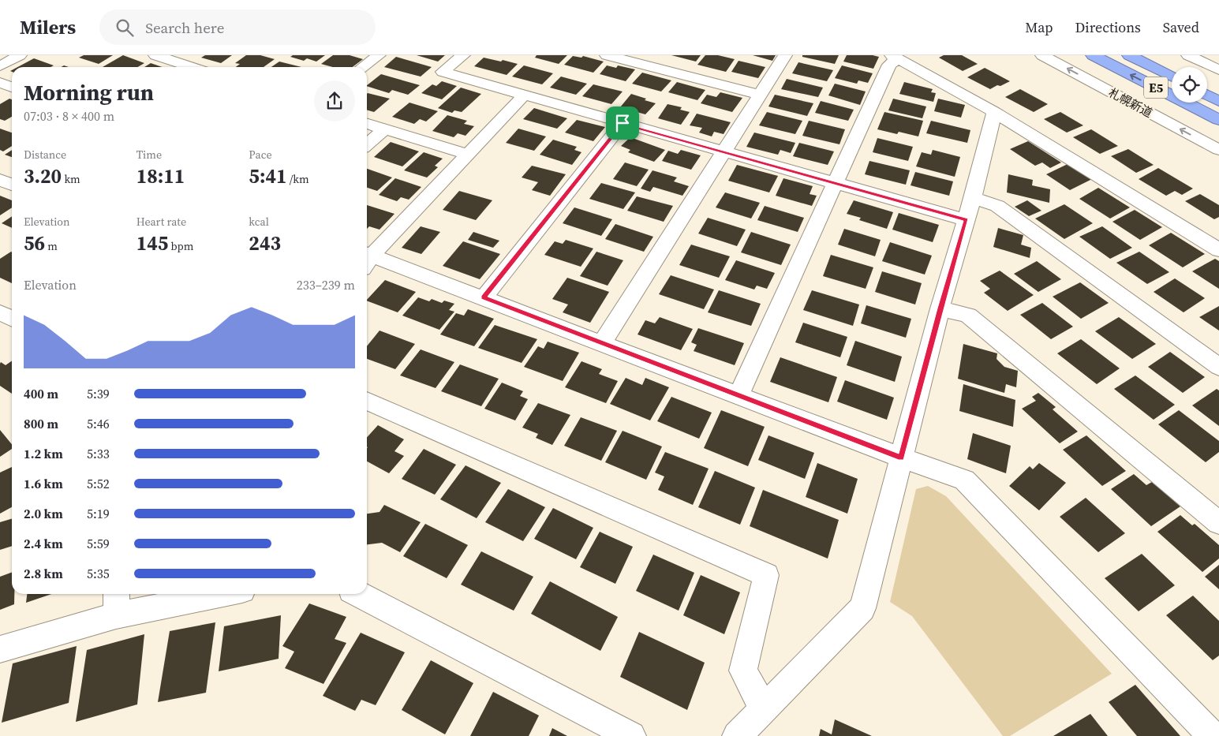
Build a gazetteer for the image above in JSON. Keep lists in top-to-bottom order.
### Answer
{
  "streets": {
    "highway": ["E5"],
    "street": ["札幌新道"]
  },
  "page": {
    "header": "Milers",
    "search": "Search here",
    "nav": ["Map", "Directions", "Saved"],
    "heading": ["Morning run", "07:03 · 8 × 400 m"],
    "stats": [
      ["Distance", "3.20 km"],
      ["Time", "18:11"],
      ["Pace", "5:41 /km"],
      ["Elevation", "56 m"],
      ["Heart rate", "145 bpm"],
      ["kcal", "243"]
    ],
    "chart": ["Elevation", "233–239 m"],
    "list": [
      {
        "name": "400 m",
        "note": "5:39"
      },
      {
        "name": "800 m",
        "note": "5:46"
      },
      {
        "name": "1.2 km",
        "note": "5:33"
      },
      {
        "name": "1.6 km",
        "note": "5:52"
      },
      {
        "name": "2.0 km",
        "note": "5:19"
      },
      {
        "name": "2.4 km",
        "note": "5:59"
      },
      {
        "name": "2.8 km",
        "note": "5:35"
      }
    ]
  }
}
